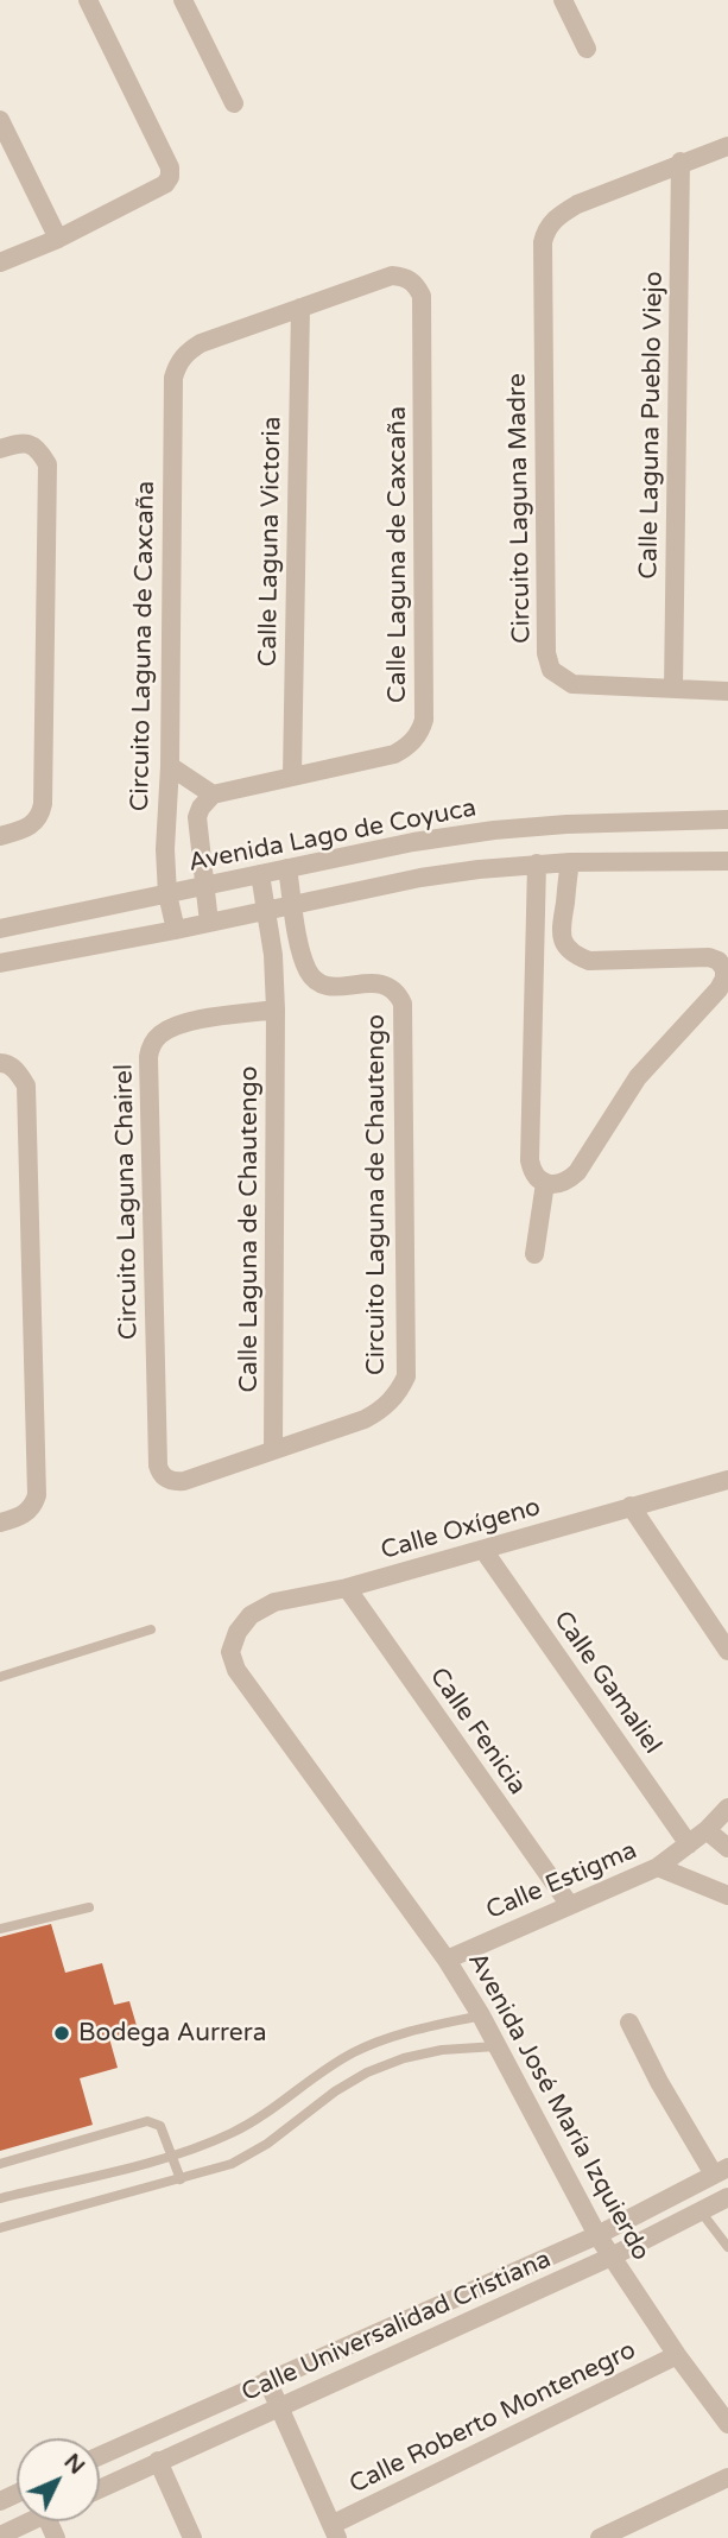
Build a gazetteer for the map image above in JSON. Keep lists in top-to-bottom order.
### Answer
{
  "streets": {
    "street": [
      "Calle Laguna Pueblo Viejo",
      "Circuito Laguna Madre",
      "Calle Laguna Victoria",
      "Calle Laguna de Caxcaña",
      "Circuito Laguna de Caxcaña",
      "Avenida Lago de Coyuca",
      "Circuito Laguna de Chautengo",
      "Circuito Laguna Chairel",
      "Calle Laguna de Chautengo",
      "Calle Oxígeno",
      "Calle Gamaliel",
      "Calle Fenicia",
      "Calle Estigma",
      "Avenida José María Izquierdo",
      "Calle Universalidad Cristiana",
      "Calle Roberto Montenegro"
    ]
  },
  "crossings": [
    ["Calle Laguna Pueblo Viejo", "Circuito Laguna Madre"],
    ["Calle Laguna Victoria", "Calle Laguna de Caxcaña"],
    ["Calle Laguna Victoria", "Circuito Laguna de Caxcaña"],
    ["Calle Laguna de Caxcaña", "Circuito Laguna de Caxcaña"],
    ["Circuito Laguna de Caxcaña", "Avenida Lago de Coyuca"],
    ["Avenida Lago de Coyuca", "Circuito Laguna de Chautengo"],
    ["Circuito Laguna de Chautengo", "Circuito Laguna Chairel"],
    ["Circuito Laguna de Chautengo", "Calle Laguna de Chautengo"],
    ["Circuito Laguna Chairel", "Calle Laguna de Chautengo"],
    ["Calle Oxígeno", "Calle Gamaliel"],
    ["Calle Oxígeno", "Calle Fenicia"],
    ["Calle Oxígeno", "Avenida José María Izquierdo"],
    ["Calle Gamaliel", "Calle Estigma"],
    ["Calle Fenicia", "Calle Estigma"],
    ["Calle Estigma", "Avenida José María Izquierdo"],
    ["Avenida José María Izquierdo", "Calle Universalidad Cristiana"],
    ["Avenida José María Izquierdo", "Calle Roberto Montenegro"]
  ],
  "places": ["Bodega Aurrera"],
  "north": "top right"
}
